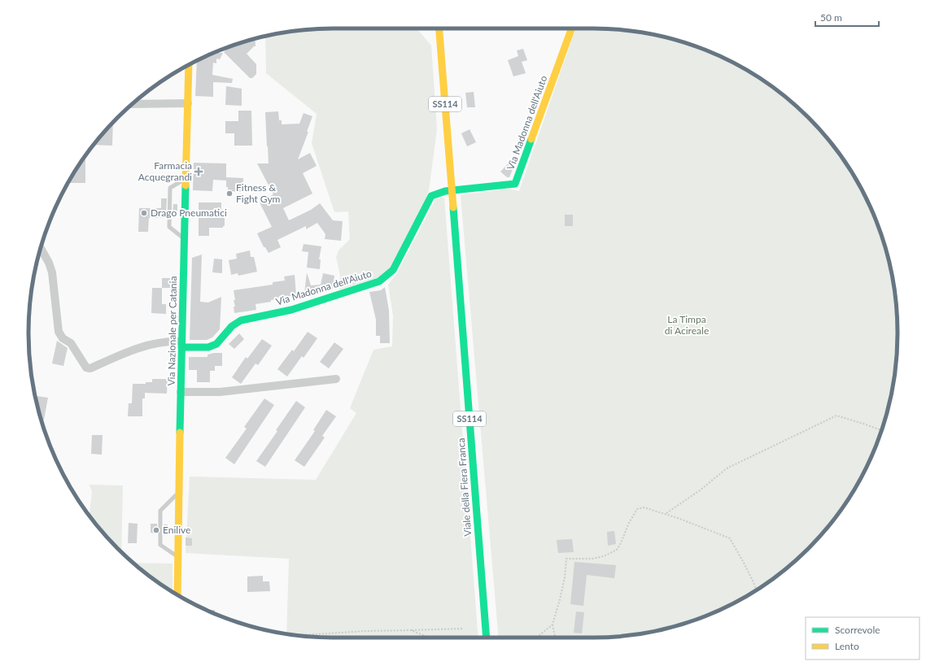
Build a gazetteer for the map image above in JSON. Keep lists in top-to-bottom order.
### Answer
{
  "streets": {
    "main road": [
      "SS114",
      "Via Madonna dell'Aiuto",
      "Via Nazionale per Catania",
      "Viale della Fiera Franca"
    ]
  },
  "crossings": [
    ["Via Madonna dell'Aiuto", "Via Nazionale per Catania"]
  ],
  "parks": ["La Timpa di Acireale"],
  "places": {
    "health": ["Farmacia Acquegrandi"],
    "other": ["Fitness & Fight Gym", "Drago Pneumatici", "Enilive"]
  },
  "legend": ["Scorrevole", "Lento"],
  "scale_bar": "50 m"
}
